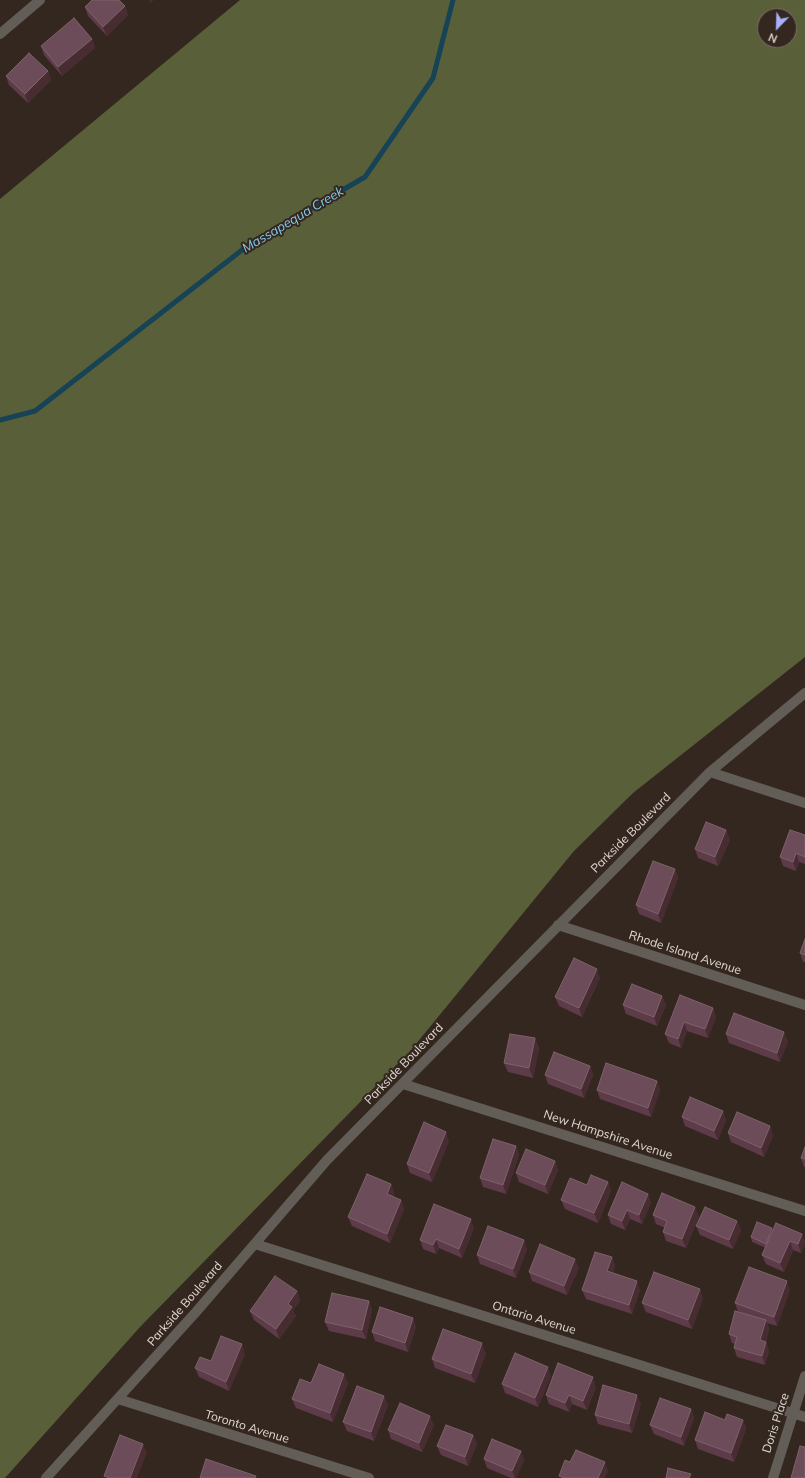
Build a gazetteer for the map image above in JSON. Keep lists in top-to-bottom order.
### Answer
{
  "streets": {
    "street": [
      "Parkside Boulevard",
      "Rhode Island Avenue",
      "New Hampshire Avenue",
      "Ontario Avenue",
      "Doris Place",
      "Toronto Avenue"
    ]
  },
  "crossings": [
    ["Parkside Boulevard", "Rhode Island Avenue"],
    ["Parkside Boulevard", "New Hampshire Avenue"],
    ["Parkside Boulevard", "Ontario Avenue"],
    ["Parkside Boulevard", "Toronto Avenue"],
    ["Ontario Avenue", "Doris Place"]
  ],
  "water": ["Massapequa Creek"],
  "north": "bottom left"
}
